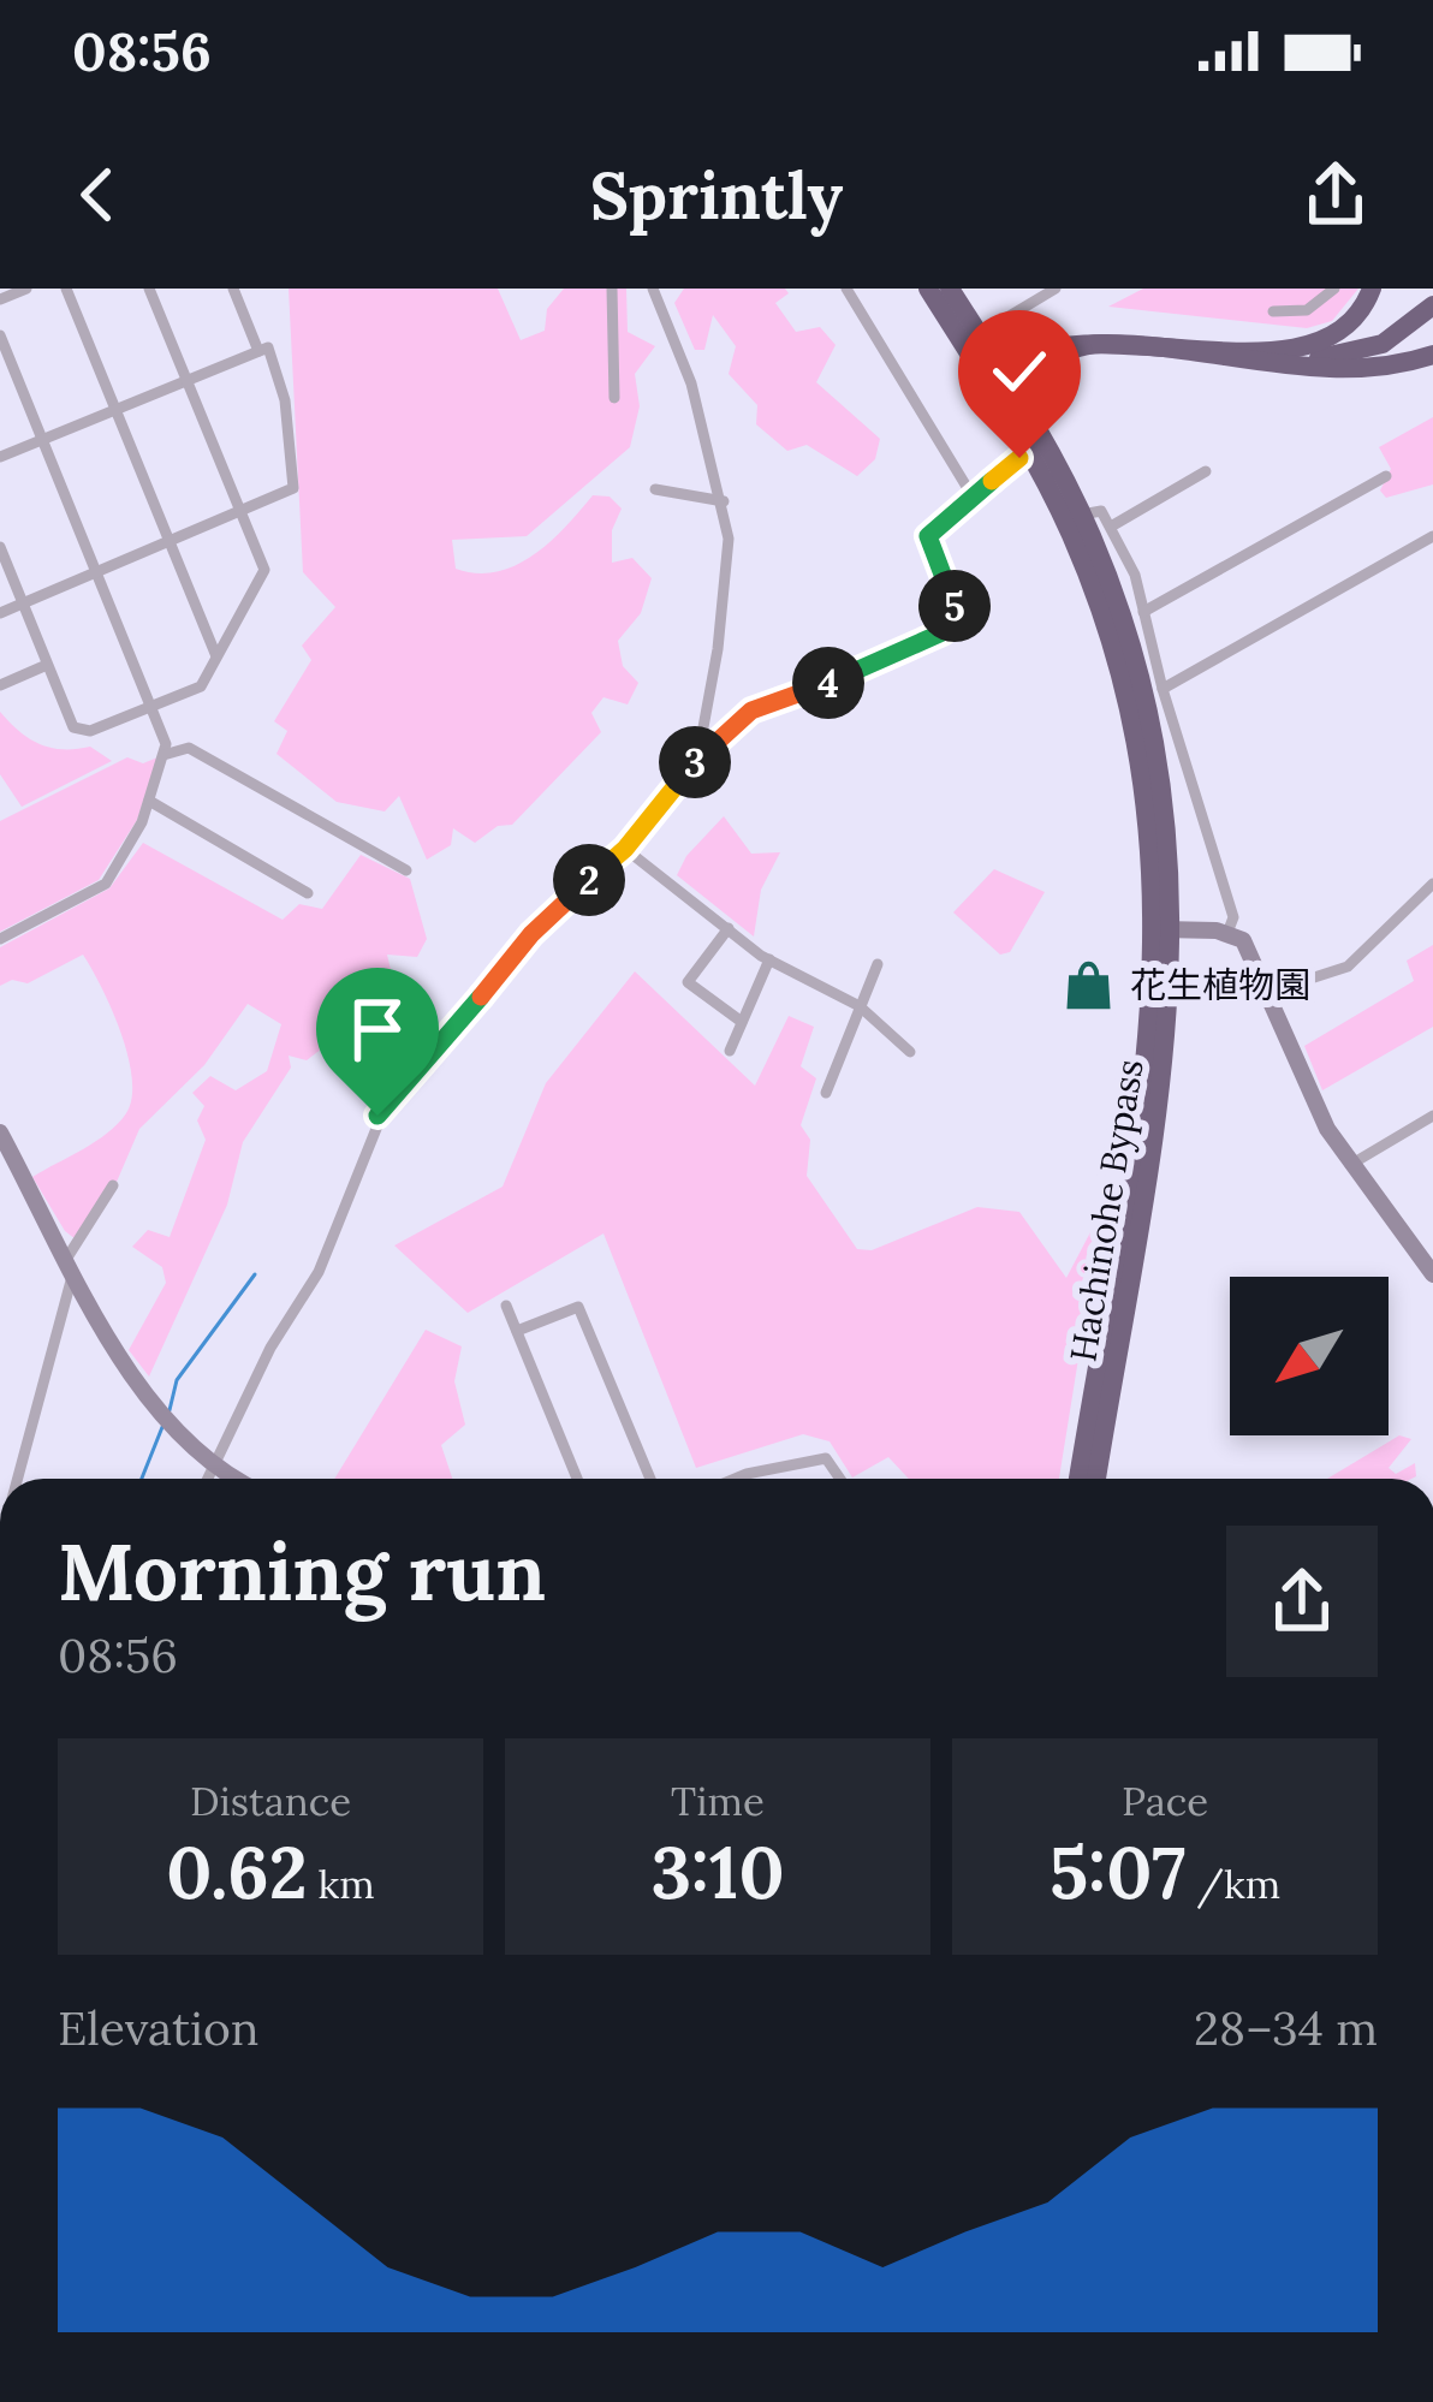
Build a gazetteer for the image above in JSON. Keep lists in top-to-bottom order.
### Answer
{
  "streets": {
    "highway": ["Hachinohe Bypass"]
  },
  "places": {
    "shop": ["花生植物園"]
  },
  "north": "bottom left",
  "page": {
    "status": "08:56",
    "header": "Sprintly",
    "pins": [
      "5",
      "4",
      "3",
      "2"
    ],
    "heading": ["Morning run", "08:56"],
    "stats": [
      ["Distance", "0.62 km"],
      ["Time", "3:10"],
      ["Pace", "5:07 /km"]
    ],
    "chart": ["Elevation", "28–34 m"]
  }
}
